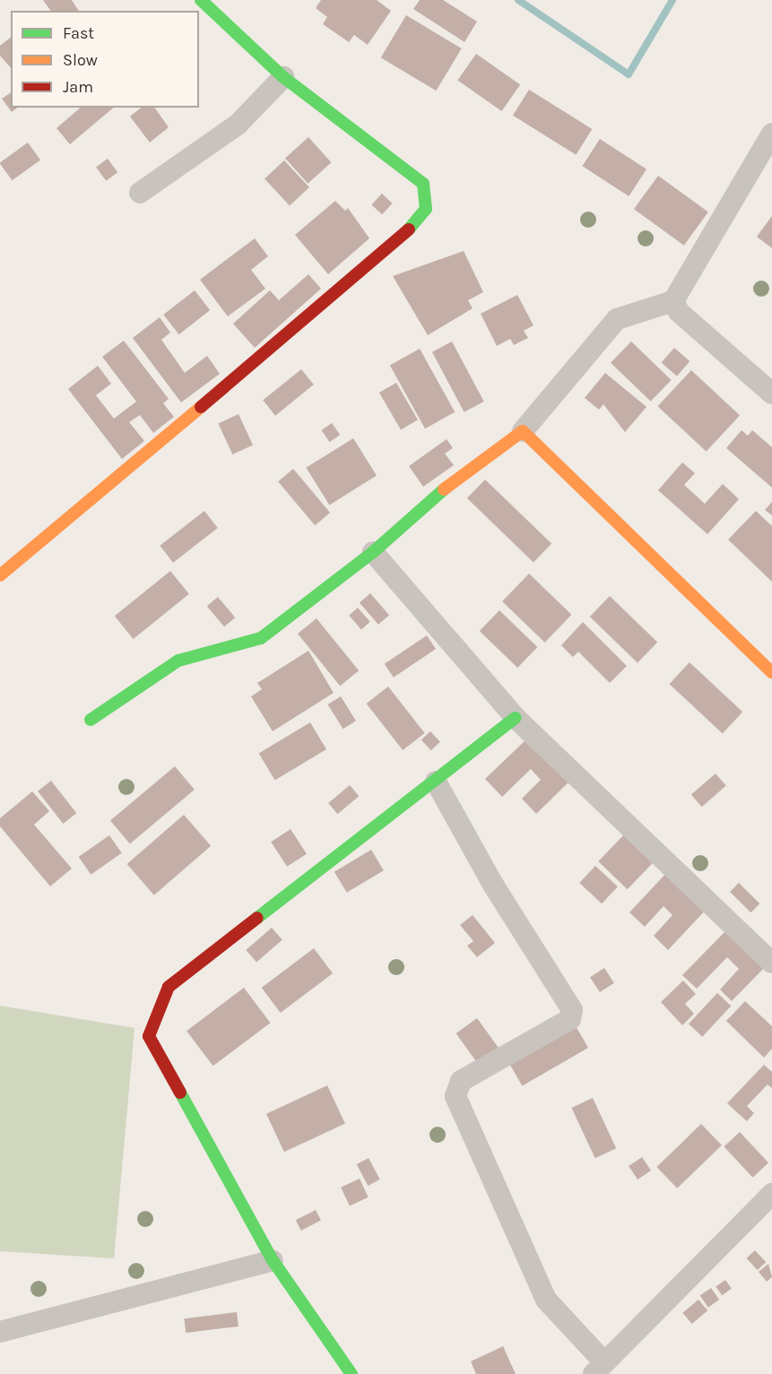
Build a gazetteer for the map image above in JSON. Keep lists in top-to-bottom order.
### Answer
{
  "legend": ["Fast", "Slow", "Jam"]
}
